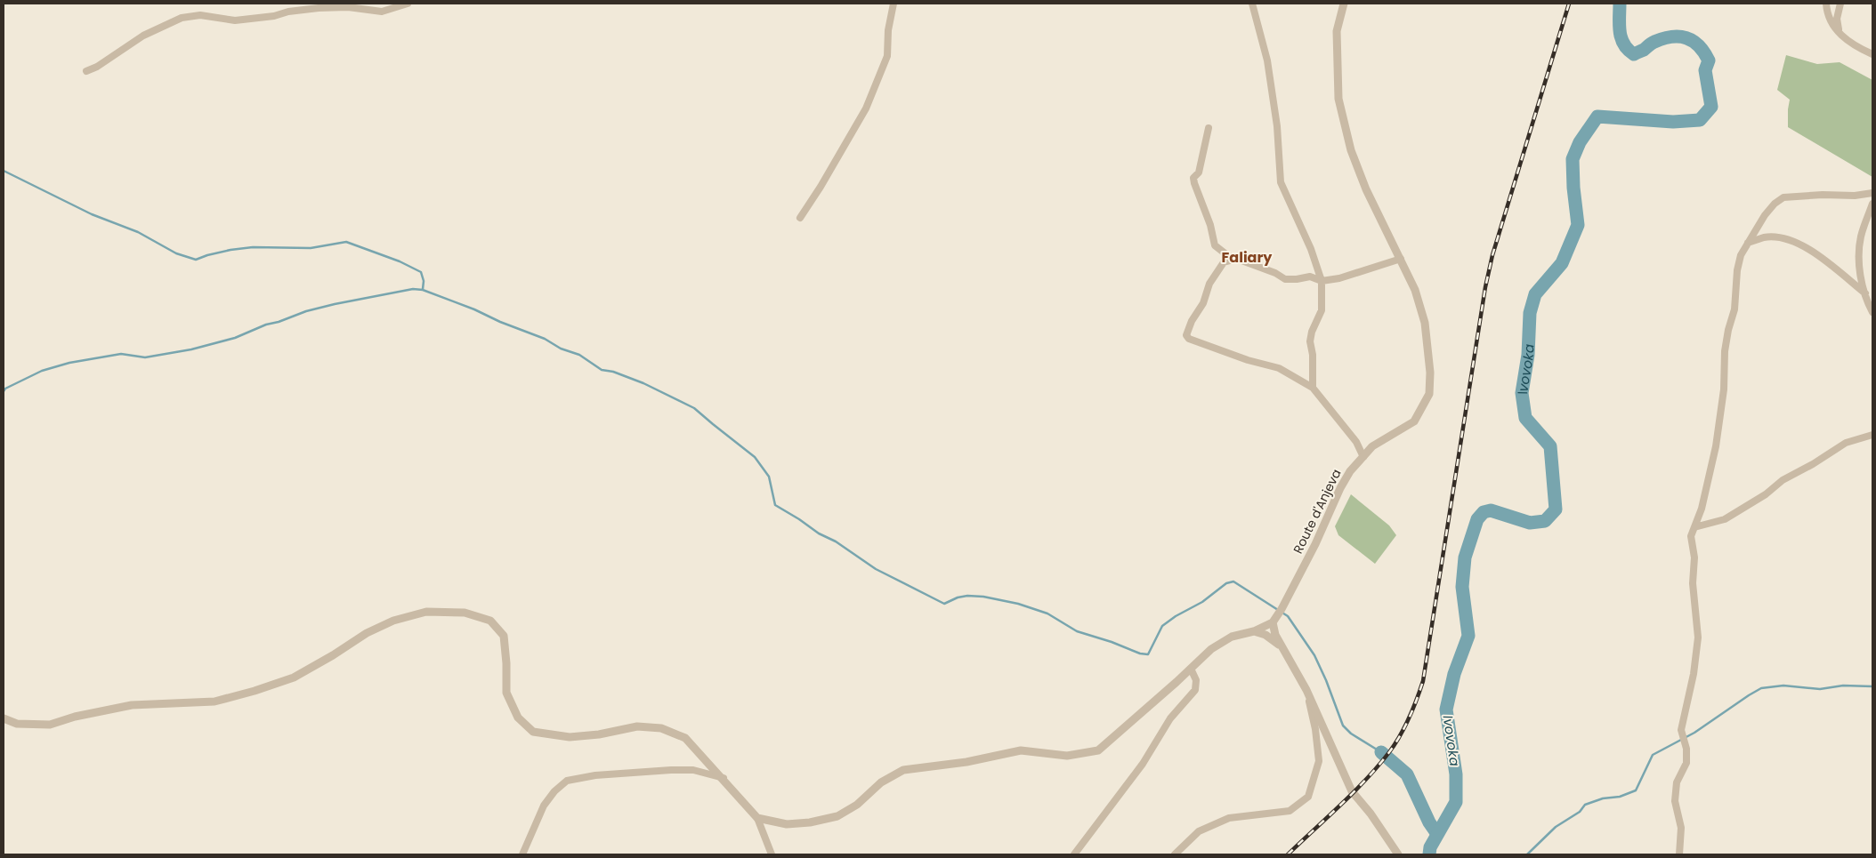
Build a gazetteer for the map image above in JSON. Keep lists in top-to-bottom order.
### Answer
{
  "streets": {
    "street": ["Route d'Anjeva"]
  },
  "districts": ["Faliary"],
  "water": ["Ivovoka"]
}
